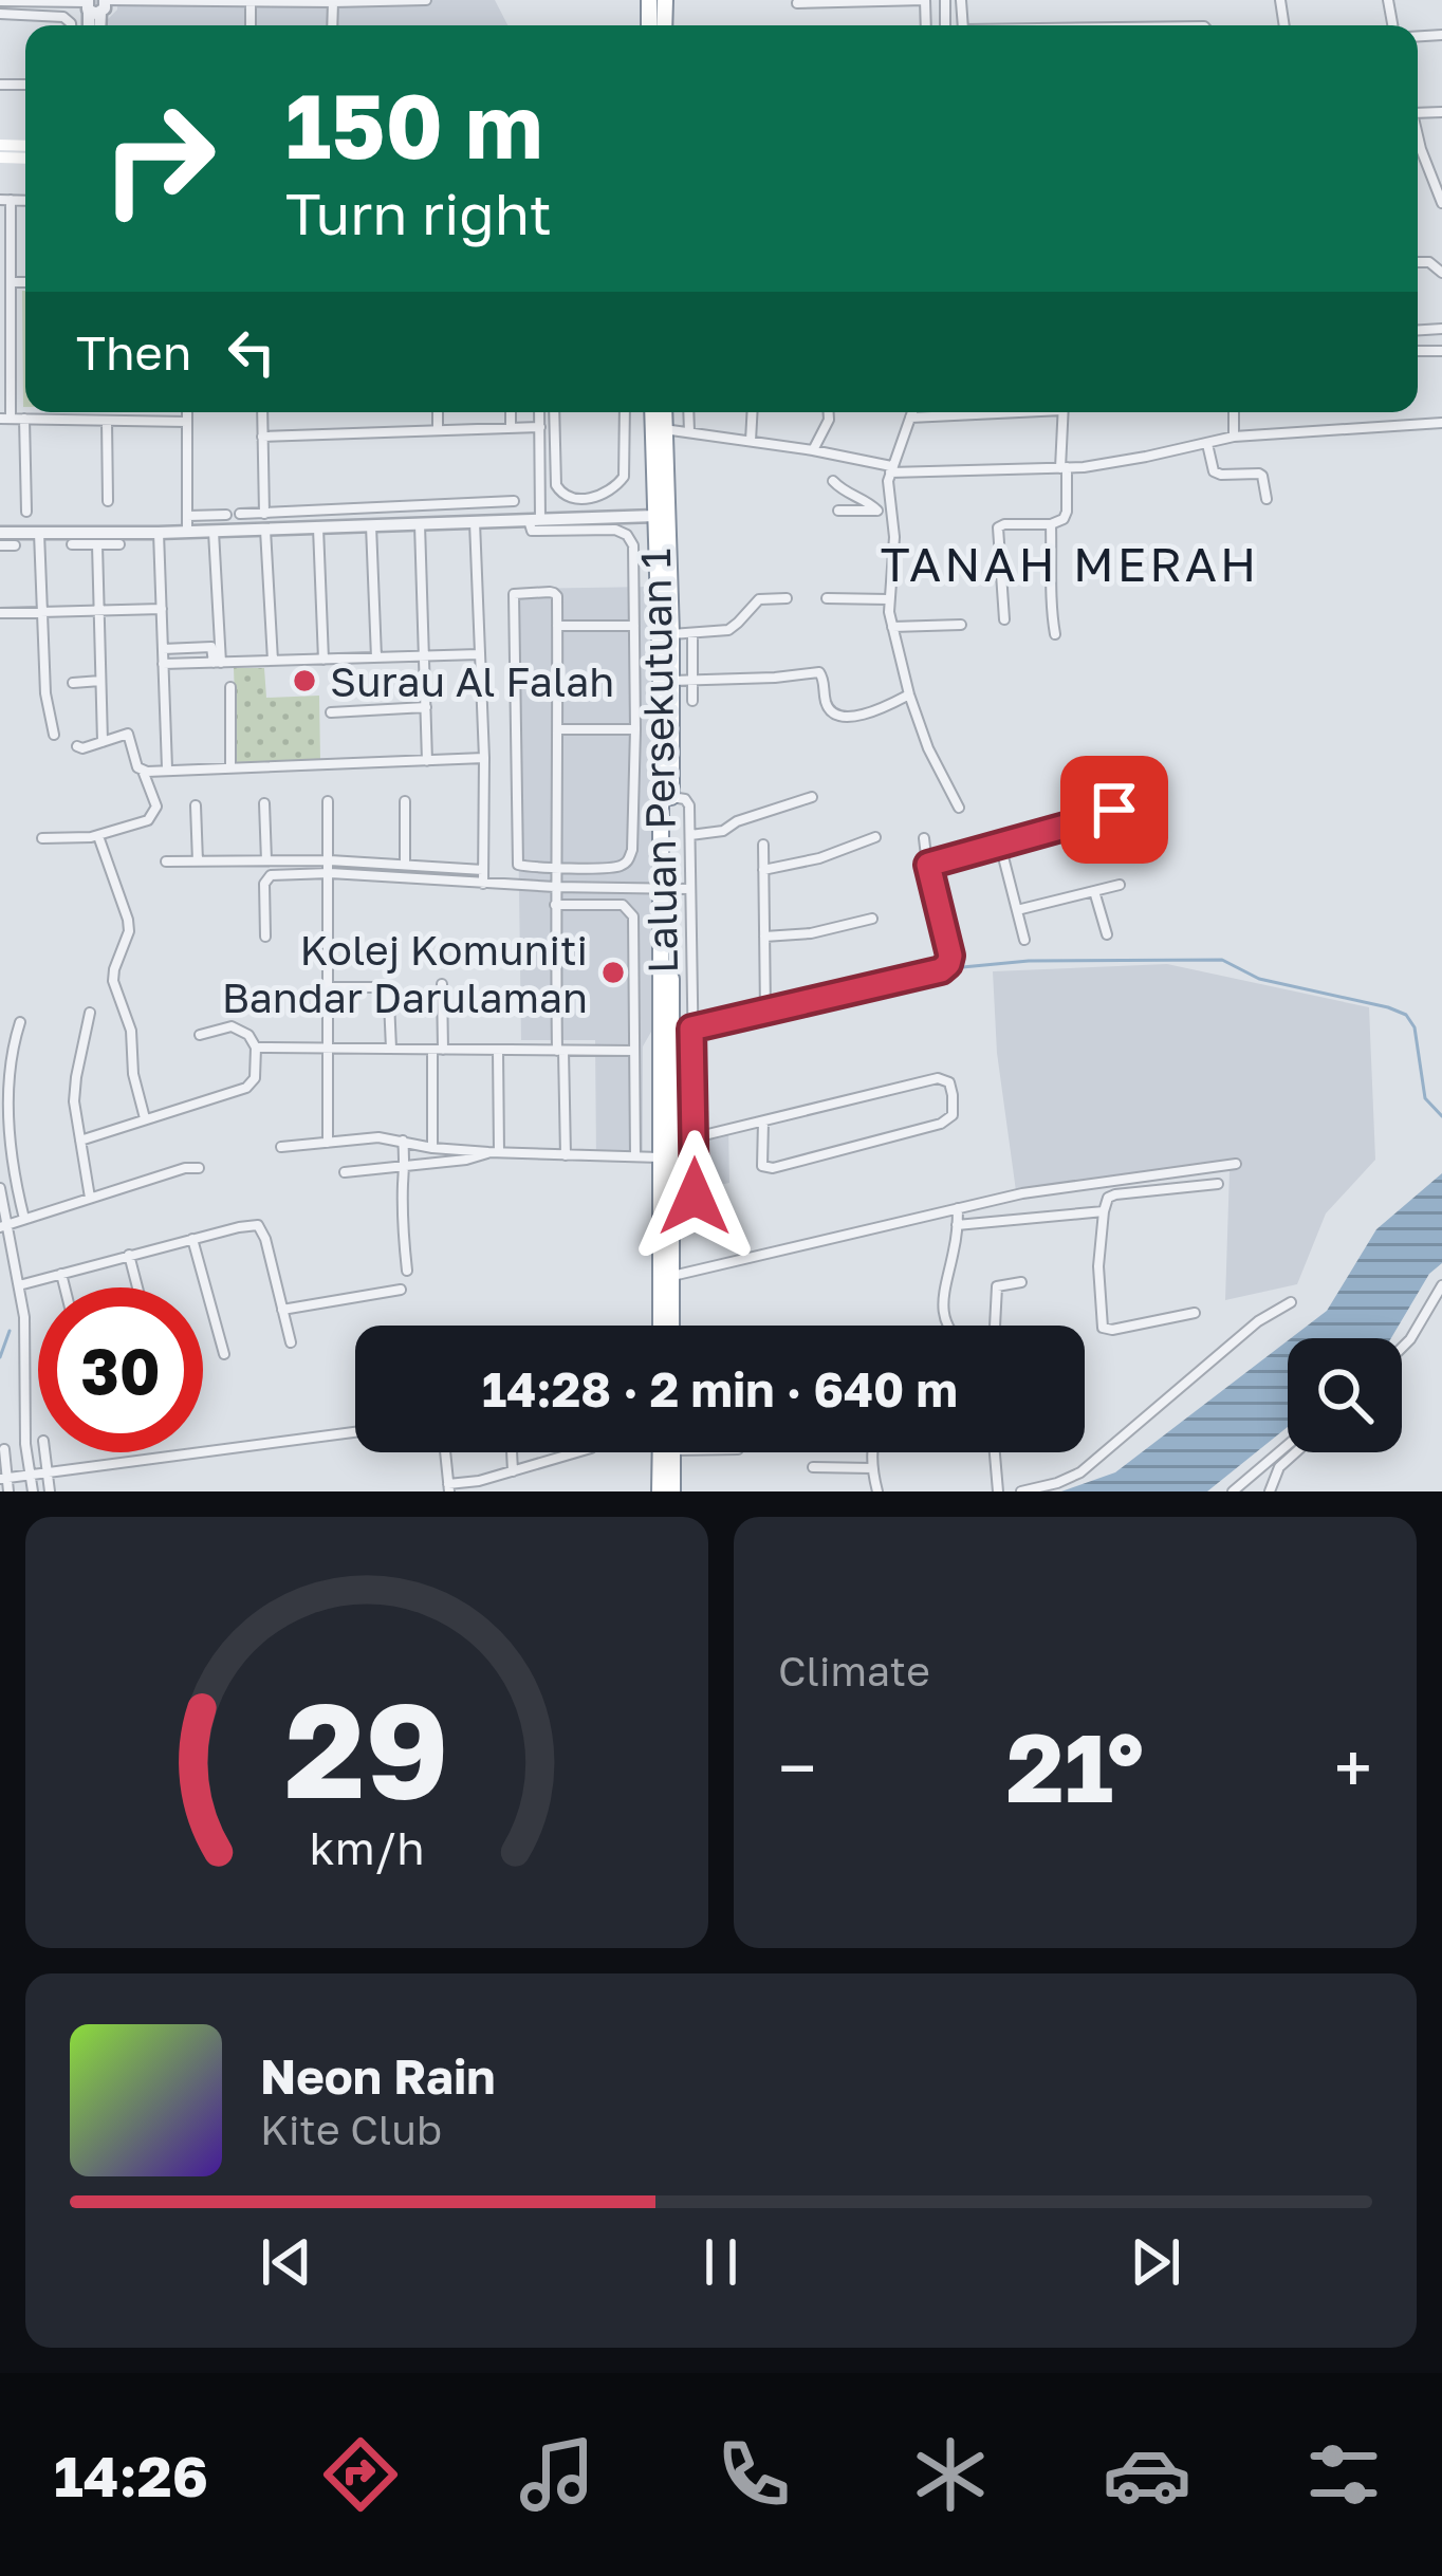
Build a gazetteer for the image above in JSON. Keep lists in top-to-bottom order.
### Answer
{
  "streets": {
    "highway": ["Laluan Persekutuan 1"]
  },
  "districts": ["TANAH MERAH"],
  "places": ["Surau Al Falah", "Kolej Komuniti Bandar Darulaman"],
  "page": {
    "turn": ["150 m", "Turn right"],
    "then": "Then",
    "limit": "30",
    "trip": "14:28 · 2 min · 640 m",
    "tile": "Climate",
    "heat": ["−", "21°", "+"],
    "song": ["Neon Rain", "Kite Club"],
    "tabs": "14:26",
    "gauge": ["29", "km/h"]
  }
}
